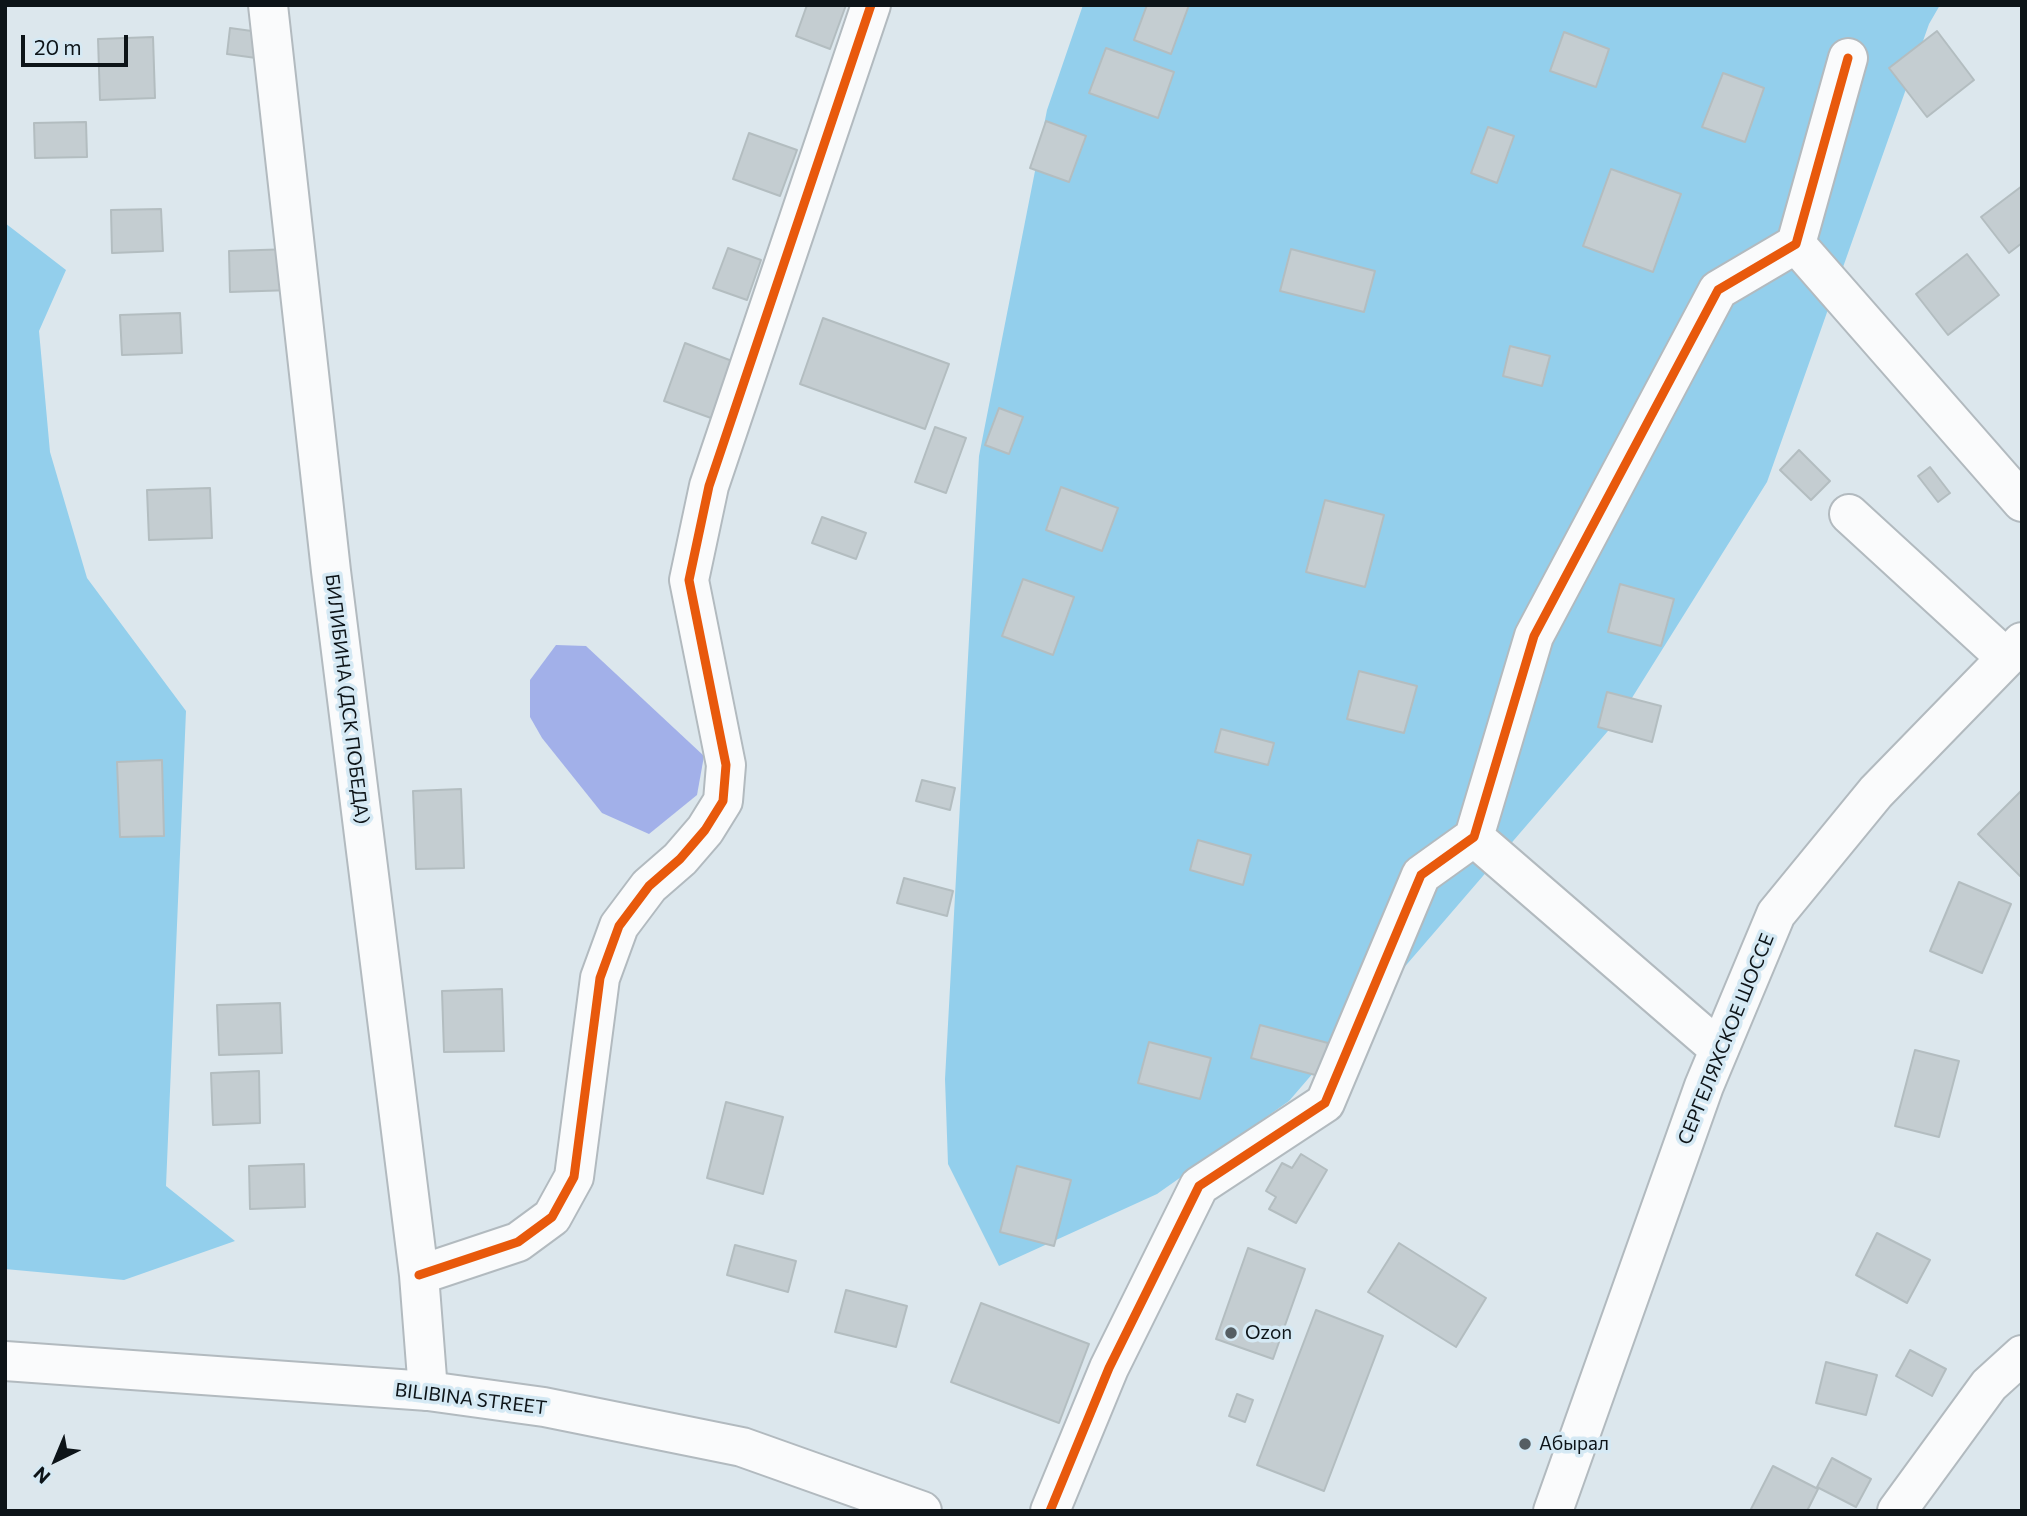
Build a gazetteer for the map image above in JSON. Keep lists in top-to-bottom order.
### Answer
{
  "streets": {
    "street": ["БИЛИБИНА (ДСК ПОБЕДА)", "СЕРГЕЛЯХСКОЕ ШОССЕ", "BILIBINA STREET"]
  },
  "crossings": [
    ["БИЛИБИНА (ДСК ПОБЕДА)", "BILIBINA STREET"]
  ],
  "places": ["Ozon", "Абырал"],
  "scale_bar": "20 m",
  "north": "bottom left"
}
